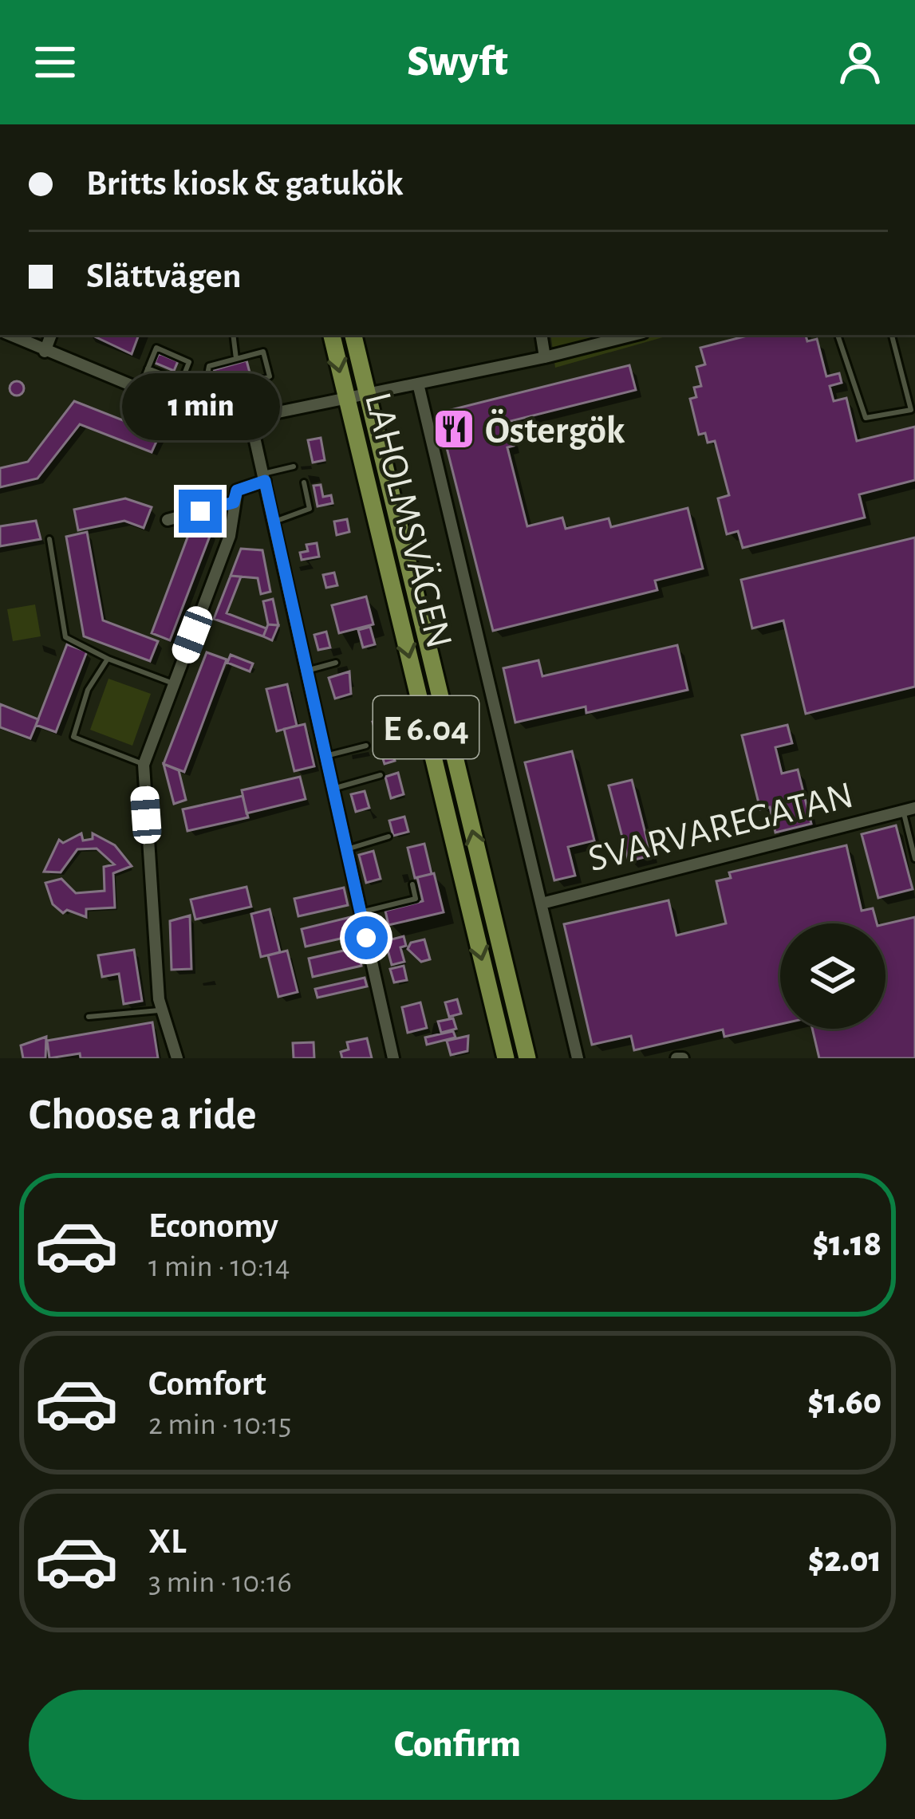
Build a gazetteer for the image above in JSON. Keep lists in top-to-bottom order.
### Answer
{
  "streets": {
    "highway": ["LAHOLMSVÄGEN", "E 6.04"],
    "street": ["SVARVAREGATAN"]
  },
  "crossings": [
    ["LAHOLMSVÄGEN", "SVARVAREGATAN"]
  ],
  "places": {
    "restaurant": ["Östergök"]
  },
  "page": {
    "header": "Swyft",
    "banner": ["Britts kiosk & gatukök", "Slättvägen"],
    "bubble": "1 min",
    "heading": "Choose a ride",
    "list": [
      {
        "name": "Economy",
        "note": "1 min · 10:14",
        "value": "$1.18"
      },
      {
        "name": "Comfort",
        "note": "2 min · 10:15",
        "value": "$1.60"
      },
      {
        "name": "XL",
        "note": "3 min · 10:16",
        "value": "$2.01"
      }
    ],
    "buttons": "Confirm"
  }
}
